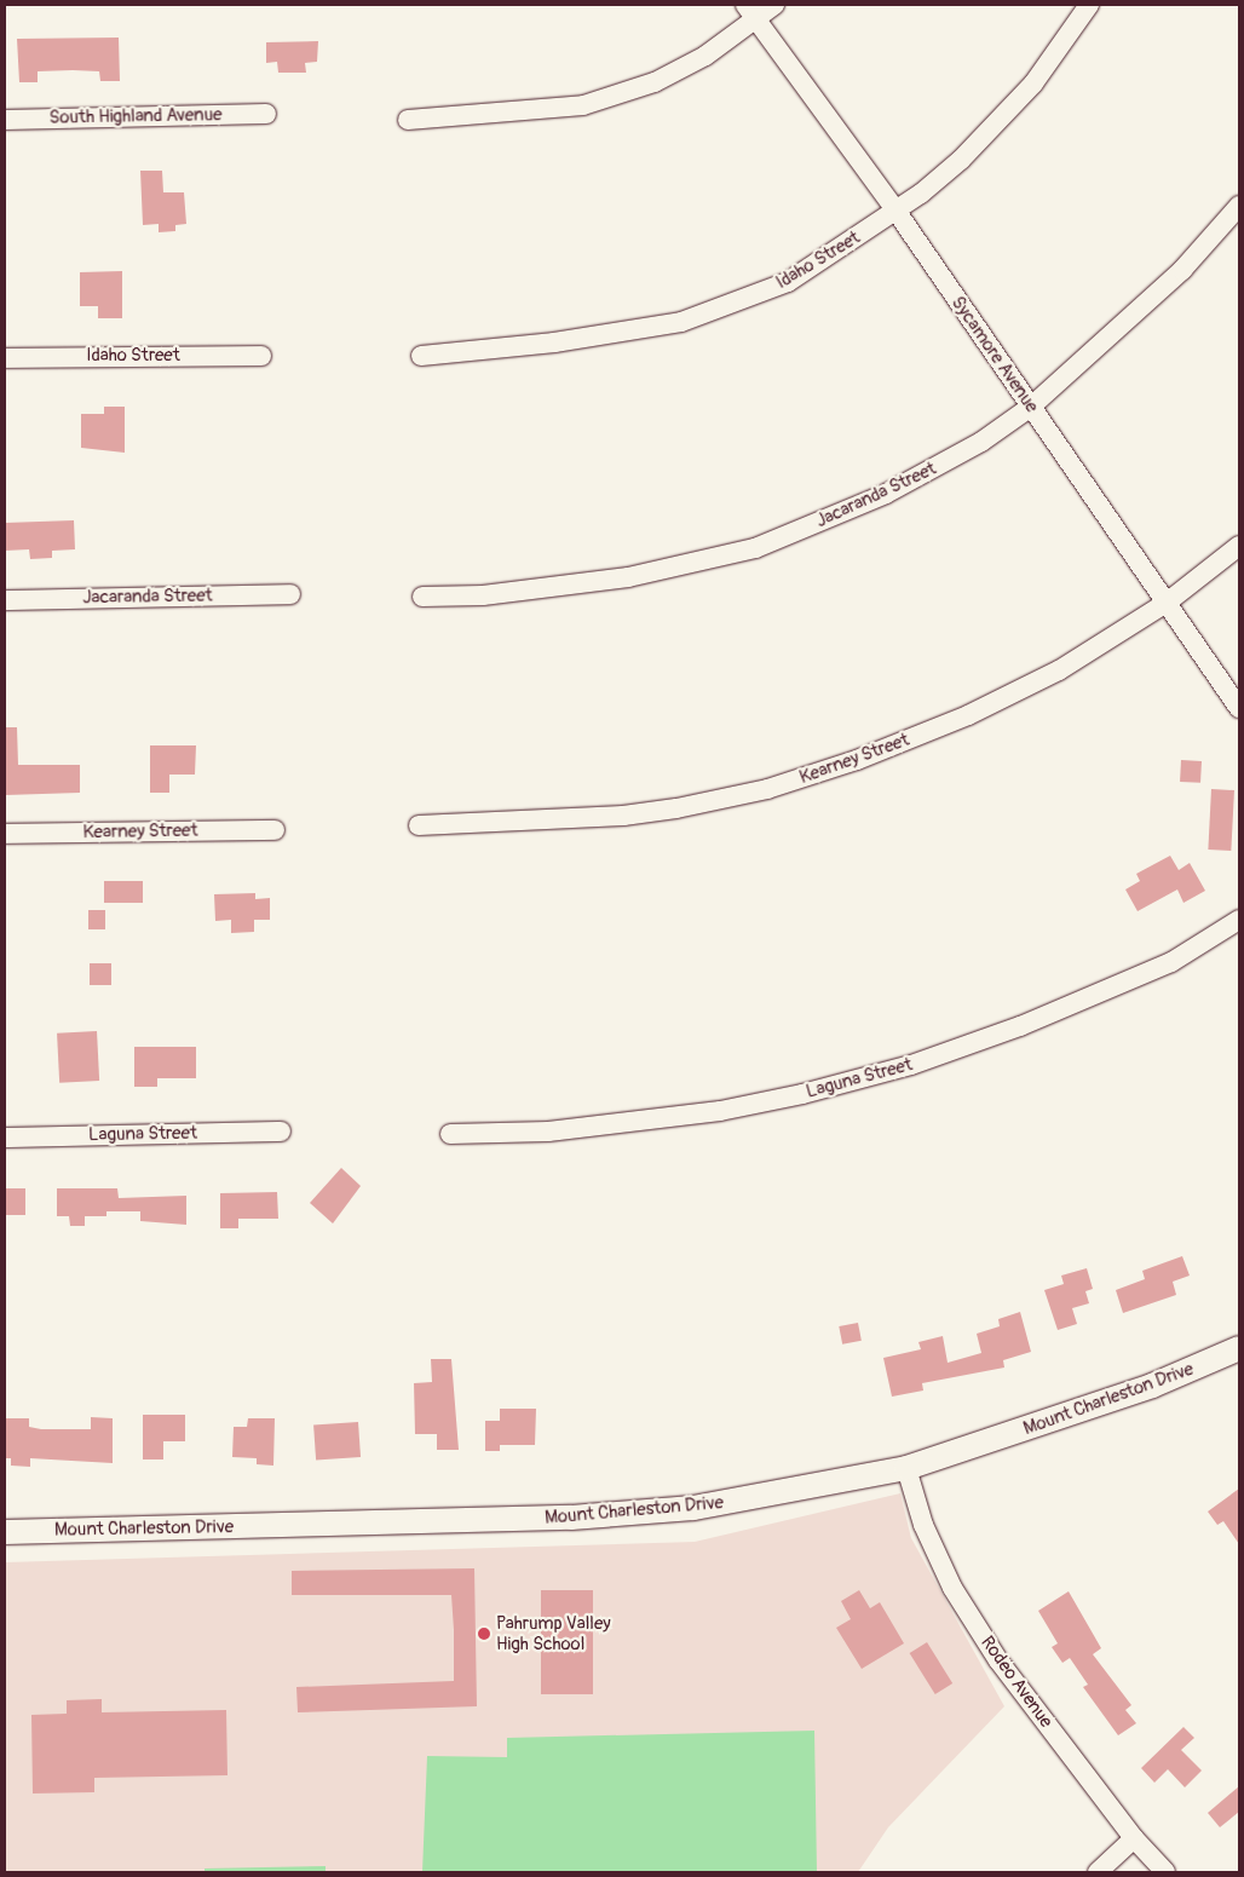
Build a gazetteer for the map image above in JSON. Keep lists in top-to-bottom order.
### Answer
{
  "streets": {
    "street": [
      "South Highland Avenue",
      "Idaho Street",
      "Sycamore Avenue",
      "Jacaranda Street",
      "Kearney Street",
      "Laguna Street",
      "Mount Charleston Drive",
      "Rodeo Avenue"
    ]
  },
  "crossings": [
    ["Idaho Street", "Sycamore Avenue"],
    ["Sycamore Avenue", "Jacaranda Street"],
    ["Sycamore Avenue", "Kearney Street"],
    ["Mount Charleston Drive", "Rodeo Avenue"]
  ],
  "places": ["Pahrump Valley High School"]
}
